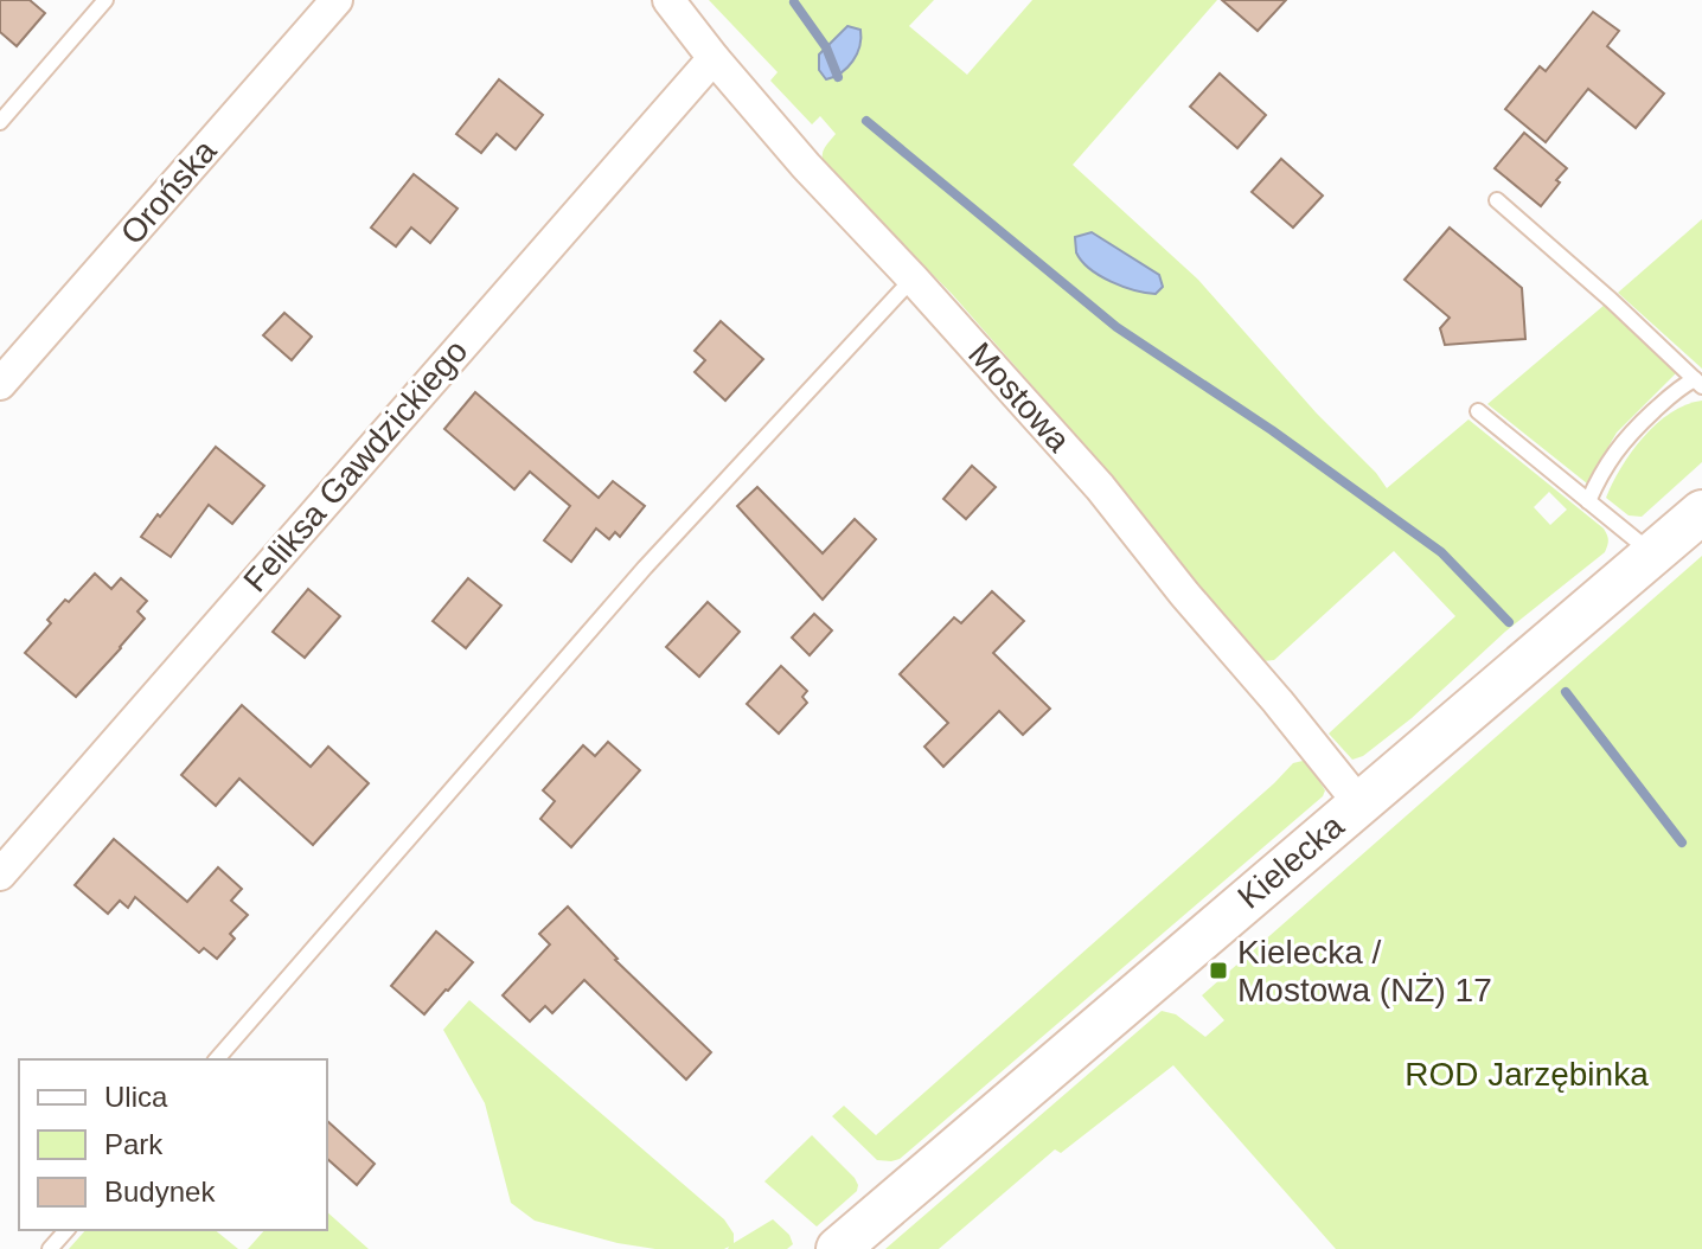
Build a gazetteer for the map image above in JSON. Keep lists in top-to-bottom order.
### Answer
{
  "streets": {
    "main road": ["Kielecka"],
    "street": ["Orońska", "Mostowa", "Feliksa Gawdzickiego"]
  },
  "crossings": [
    ["Mostowa", "Feliksa Gawdzickiego"],
    ["Mostowa", "Kielecka"]
  ],
  "parks": ["ROD Jarzębinka"],
  "places": {
    "transit": ["Kielecka / Mostowa (NŻ) 17"]
  },
  "legend": ["Ulica", "Park", "Budynek"]
}
